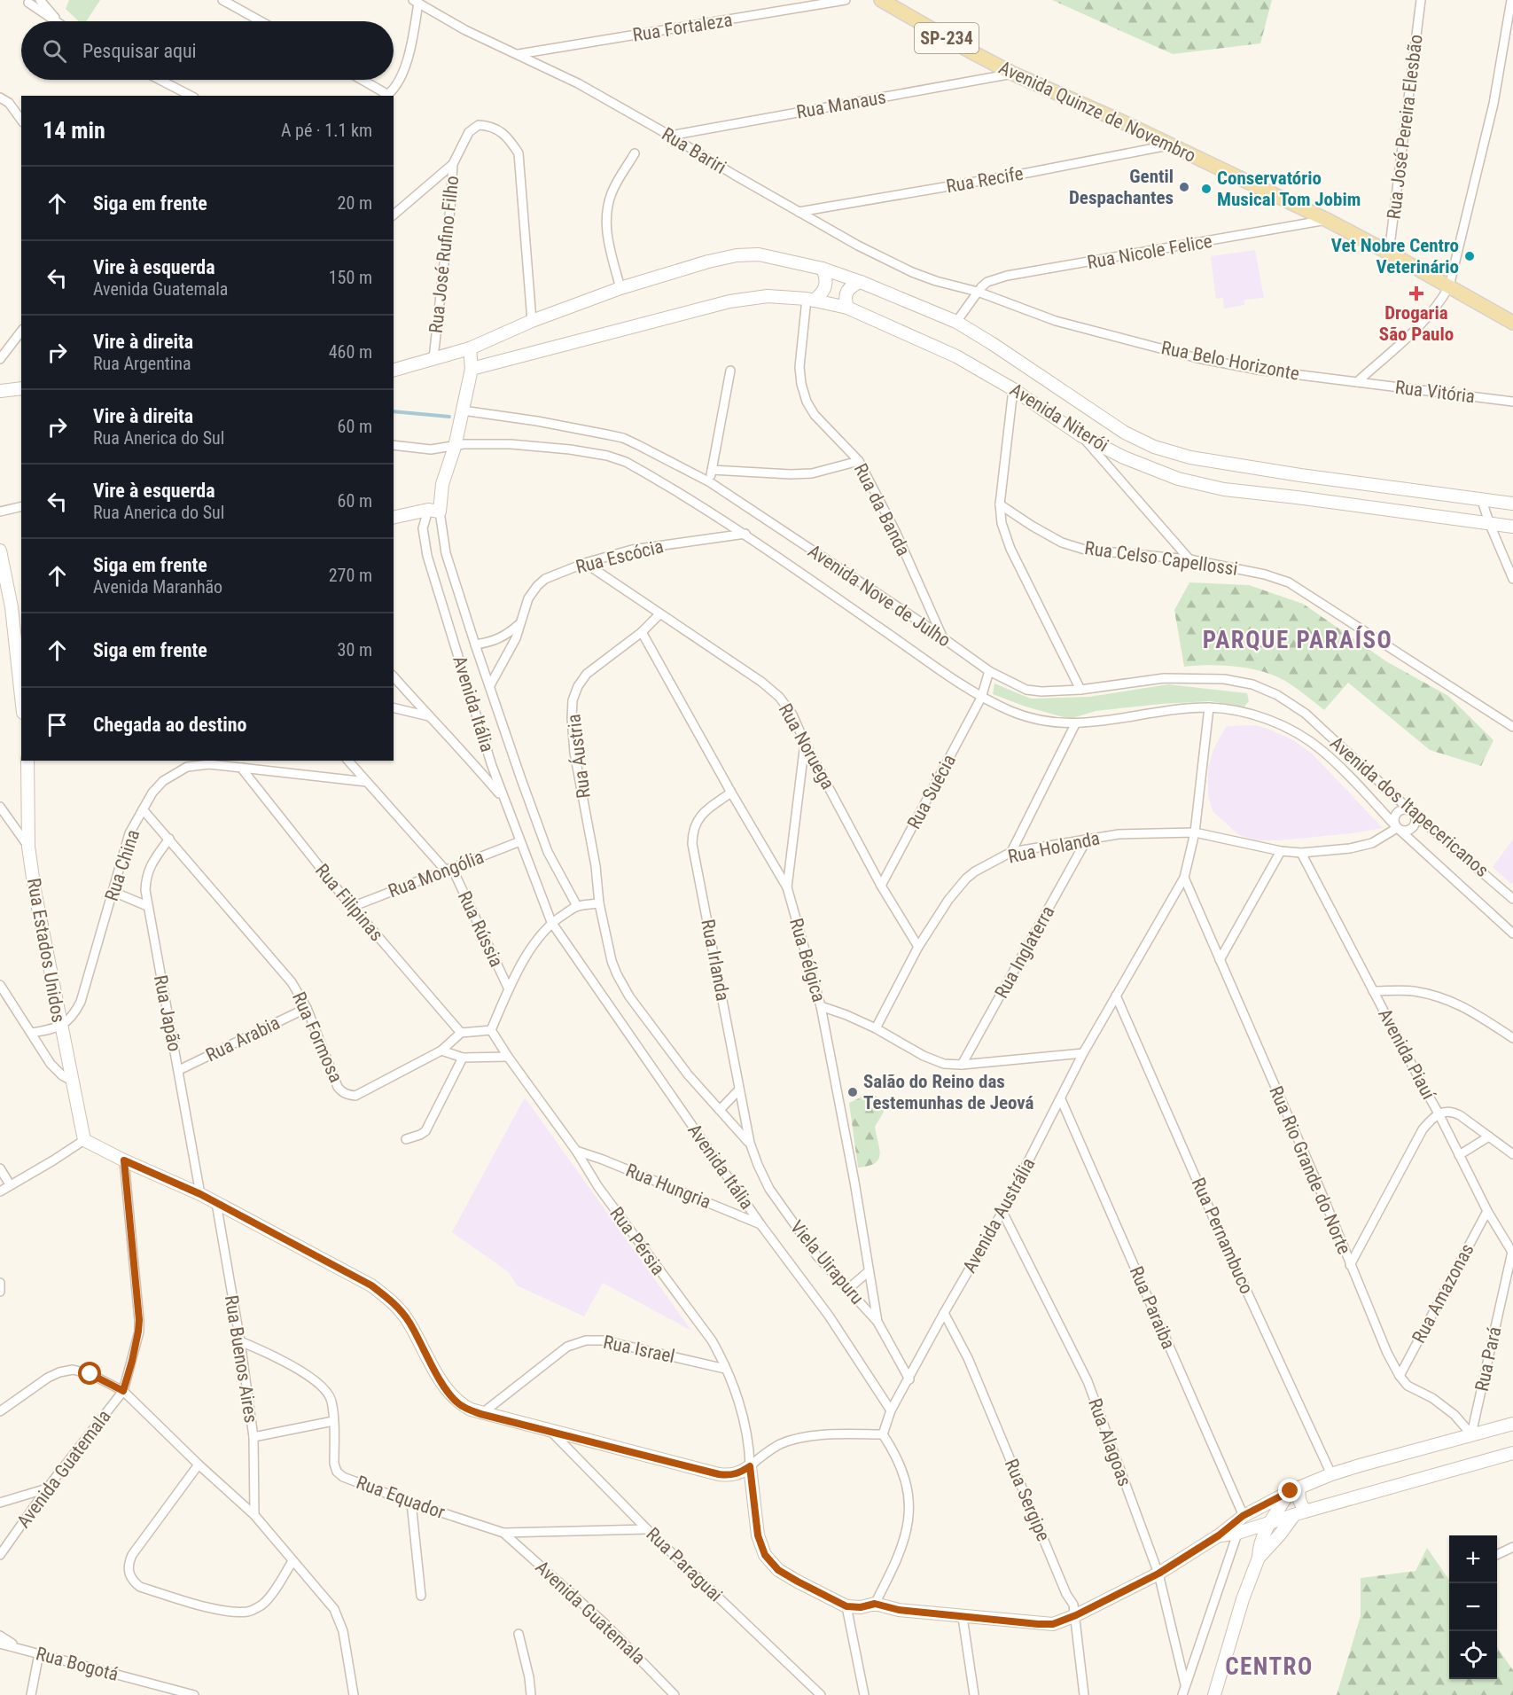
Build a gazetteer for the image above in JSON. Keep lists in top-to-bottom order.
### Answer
{
  "streets": {
    "main road": [
      "SP-234",
      "Avenida Quinze de Novembro",
      "Avenida Niterói",
      "Avenida Itália",
      "Rua Estados Unidos"
    ],
    "street": [
      "Rua Fortaleza",
      "Rua Manaus",
      "Rua José Pereira Elesbão",
      "Rua Bariri",
      "Rua Recife",
      "Rua Nicole Felice",
      "Rua José Rufino Filho",
      "Rua Belo Horizonte",
      "Rua Vitória",
      "Rua da Banda",
      "Rua Escócia",
      "Rua Celso Capellossi",
      "Avenida Nove de Julho",
      "Rua Noruega",
      "Rua Áustria",
      "Rua Suécia",
      "Avenida dos Itapecericanos",
      "Rua Holanda",
      "Rua China",
      "Rua Mongólia",
      "Rua Filipinas",
      "Rua Rússia",
      "Rua Inglaterra",
      "Rua Irlanda",
      "Rua Bélgica",
      "Rua Japão",
      "Rua Formosa",
      "Rua Arabia",
      "Avenida Piauí",
      "Rua Rio Grande do Norte",
      "Rua Hungria",
      "Avenida Austrália",
      "Rua Pernambuco",
      "Rua Pérsia",
      "Viela Uirapuru",
      "Rua Amazonas",
      "Rua Paraiba",
      "Rua Israel",
      "Rua Buenos Aires",
      "Rua Pará",
      "Rua Alagoas",
      "Avenida Guatemala",
      "Rua Equador",
      "Rua Sergipe",
      "Rua Paraguai",
      "Rua Bogotá"
    ]
  },
  "crossings": [
    ["Rua Fortaleza", "Rua Bariri"],
    ["Rua Manaus", "Avenida Quinze de Novembro"],
    ["Rua Manaus", "Rua Bariri"],
    ["Avenida Quinze de Novembro", "Rua José Pereira Elesbão"],
    ["Avenida Quinze de Novembro", "Rua Recife"],
    ["Avenida Quinze de Novembro", "Rua Nicole Felice"],
    ["Rua Bariri", "Rua Recife"],
    ["Rua Bariri", "Rua Nicole Felice"],
    ["Rua Bariri", "Rua Belo Horizonte"],
    ["Rua Nicole Felice", "Rua Belo Horizonte"],
    ["Rua José Rufino Filho", "Avenida Niterói"],
    ["Rua Belo Horizonte", "Rua Vitória"],
    ["Avenida Niterói", "Rua da Banda"],
    ["Avenida Niterói", "Avenida Itália"],
    ["Rua da Banda", "Avenida Nove de Julho"],
    ["Rua Escócia", "Avenida Nove de Julho"],
    ["Rua Escócia", "Avenida Itália"],
    ["Rua Escócia", "Rua Noruega"],
    ["Avenida Nove de Julho", "Avenida Itália"],
    ["Avenida Nove de Julho", "Rua Suécia"],
    ["Avenida Nove de Julho", "Avenida dos Itapecericanos"],
    ["Avenida Nove de Julho", "Avenida Austrália"],
    ["Avenida Itália", "Rua Áustria"],
    ["Avenida Itália", "Rua Mongólia"],
    ["Avenida Itália", "Rua Irlanda"],
    ["Avenida Itália", "Rua Hungria"],
    ["Avenida Itália", "Avenida Austrália"],
    ["Avenida Itália", "Viela Uirapuru"],
    ["Rua Noruega", "Rua Áustria"],
    ["Rua Noruega", "Rua Suécia"],
    ["Rua Noruega", "Rua Holanda"],
    ["Rua Áustria", "Rua Bélgica"],
    ["Avenida dos Itapecericanos", "Rua Holanda"],
    ["Avenida dos Itapecericanos", "Avenida Austrália"],
    ["Rua Holanda", "Rua Inglaterra"],
    ["Rua Holanda", "Avenida Piauí"],
    ["Rua Holanda", "Avenida Austrália"],
    ["Rua China", "Rua Filipinas"],
    ["Rua China", "Rua Rússia"],
    ["Rua China", "Rua Estados Unidos"],
    ["Rua China", "Rua Formosa"],
    ["Rua Mongólia", "Rua Filipinas"],
    ["Rua Mongólia", "Rua Rússia"],
    ["Rua Filipinas", "Rua Formosa"],
    ["Rua Irlanda", "Rua Bélgica"],
    ["Rua Irlanda", "Viela Uirapuru"],
    ["Rua Bélgica", "Viela Uirapuru"],
    ["Rua Japão", "Rua Formosa"],
    ["Rua Japão", "Rua Arabia"],
    ["Rua Formosa", "Rua Arabia"],
    ["Avenida Piauí", "Rua Amazonas"],
    ["Avenida Piauí", "Rua Pará"],
    ["Rua Rio Grande do Norte", "Avenida Austrália"],
    ["Rua Rio Grande do Norte", "Rua Amazonas"],
    ["Rua Rio Grande do Norte", "Rua Pará"],
    ["Rua Hungria", "Rua Pérsia"],
    ["Avenida Austrália", "Rua Pernambuco"],
    ["Avenida Austrália", "Rua Pérsia"],
    ["Avenida Austrália", "Viela Uirapuru"],
    ["Avenida Austrália", "Rua Paraiba"],
    ["Avenida Austrália", "Rua Alagoas"],
    ["Avenida Austrália", "Rua Sergipe"],
    ["Rua Pérsia", "Rua Israel"],
    ["Rua Buenos Aires", "Rua Equador"],
    ["Avenida Guatemala", "Rua Equador"],
    ["Rua Equador", "Rua Paraguai"]
  ],
  "districts": ["PARQUE PARAÍSO", "CENTRO"],
  "places": {
    "other": [
      "Gentil Despachantes",
      "Conservatório Musical Tom Jobim",
      "Vet Nobre Centro Veterinário",
      "Salão do Reino das Testemunhas de Jeová"
    ],
    "health": ["Drogaria São Paulo"]
  },
  "page": {
    "search": "Pesquisar aqui",
    "heading": ["14 min", "A pé · 1.1 km"],
    "list": [
      ["Siga em frente", "20 m"],
      ["Vire à esquerda", "Avenida Guatemala", "150 m"],
      ["Vire à direita", "Rua Argentina", "460 m"],
      ["Vire à direita", "Rua Anerica do Sul", "60 m"],
      ["Vire à esquerda", "Rua Anerica do Sul", "60 m"],
      ["Siga em frente", "Avenida Maranhão", "270 m"],
      ["Siga em frente", "30 m"],
      "Chegada ao destino"
    ],
    "map_buttons": ["+", "−"]
  }
}
